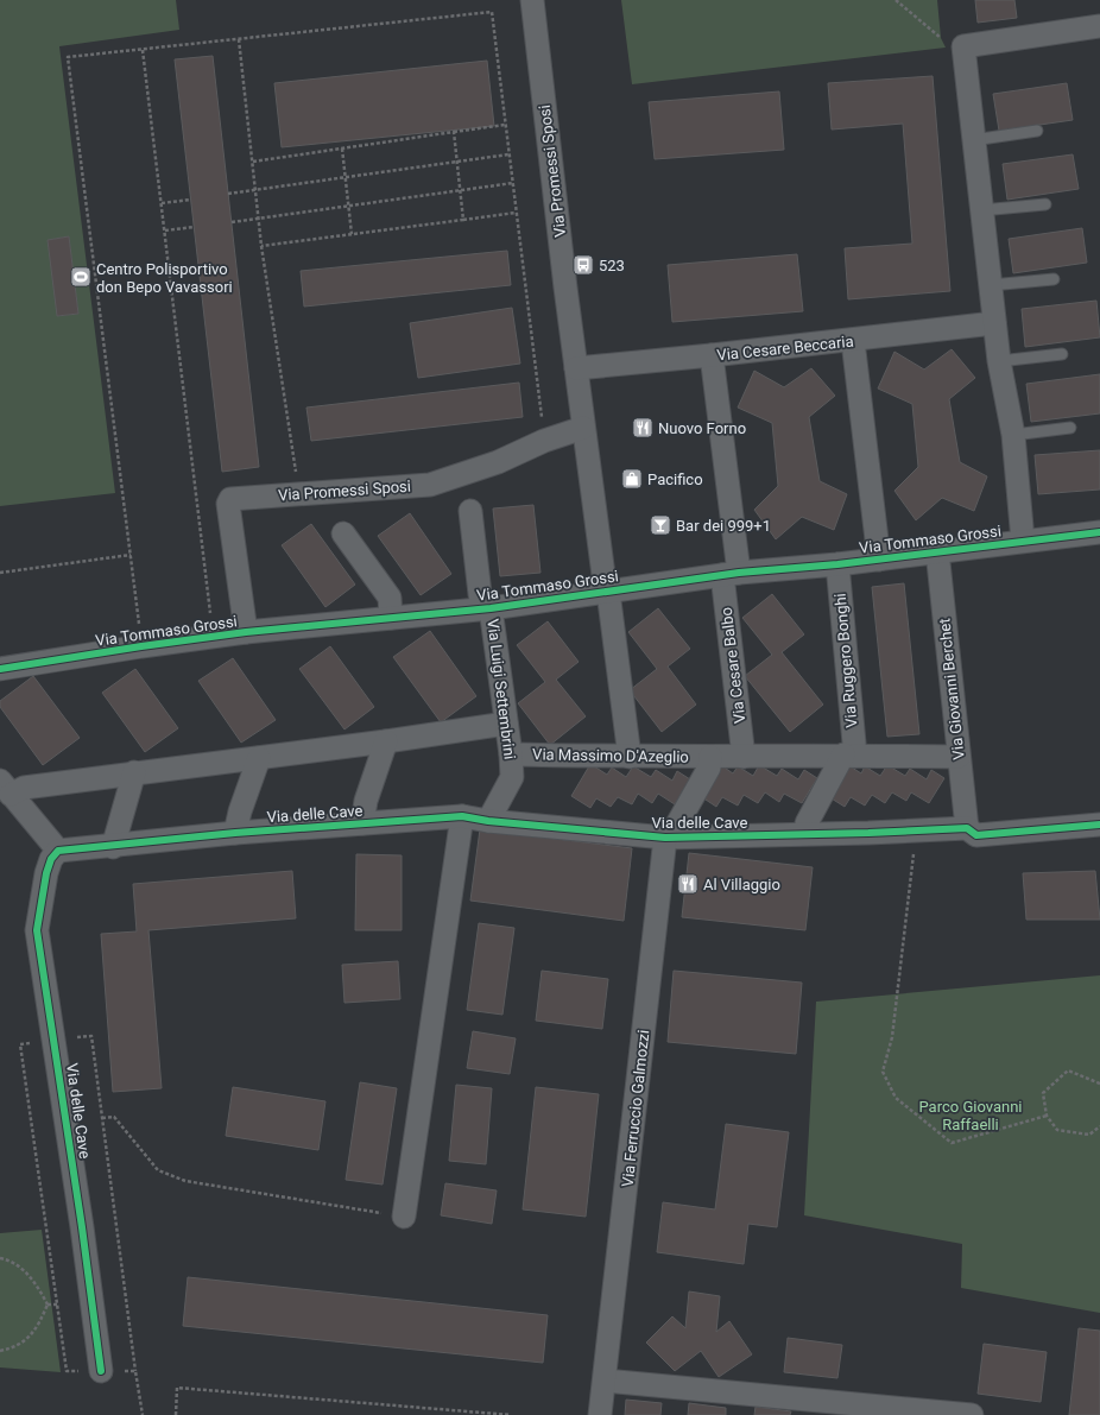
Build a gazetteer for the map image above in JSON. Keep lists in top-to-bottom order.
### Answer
{
  "streets": {
    "street": [
      "Via Promessi Sposi",
      "Via Cesare Beccaria",
      "Via Tommaso Grossi",
      "Via Ruggero Bonghi",
      "Via Cesare Balbo",
      "Via Luigi Settembrini",
      "Via Giovanni Berchet",
      "Via Massimo D'Azeglio",
      "Via delle Cave",
      "Via Ferruccio Galmozzi"
    ]
  },
  "crossings": [
    ["Via Promessi Sposi", "Via Cesare Beccaria"],
    ["Via Promessi Sposi", "Via Tommaso Grossi"],
    ["Via Promessi Sposi", "Via Massimo D'Azeglio"],
    ["Via Cesare Beccaria", "Via Cesare Balbo"],
    ["Via Tommaso Grossi", "Via Ruggero Bonghi"],
    ["Via Tommaso Grossi", "Via Cesare Balbo"],
    ["Via Tommaso Grossi", "Via Luigi Settembrini"],
    ["Via Tommaso Grossi", "Via Giovanni Berchet"],
    ["Via Ruggero Bonghi", "Via Massimo D'Azeglio"],
    ["Via Cesare Balbo", "Via Massimo D'Azeglio"],
    ["Via Luigi Settembrini", "Via Massimo D'Azeglio"],
    ["Via Luigi Settembrini", "Via delle Cave"],
    ["Via Giovanni Berchet", "Via Massimo D'Azeglio"],
    ["Via Giovanni Berchet", "Via delle Cave"],
    ["Via Massimo D'Azeglio", "Via delle Cave"],
    ["Via Massimo D'Azeglio", "Via Ferruccio Galmozzi"],
    ["Via delle Cave", "Via Ferruccio Galmozzi"]
  ],
  "parks": ["Parco Giovanni Raffaelli"],
  "places": {
    "bus stop": ["523"],
    "sports": ["Centro Polisportivo don Bepo Vavassori"],
    "restaurant": ["Nuovo Forno", "Al Villaggio"],
    "shop": ["Pacifico"],
    "bar": ["Bar dei 999+1"]
  }
}
